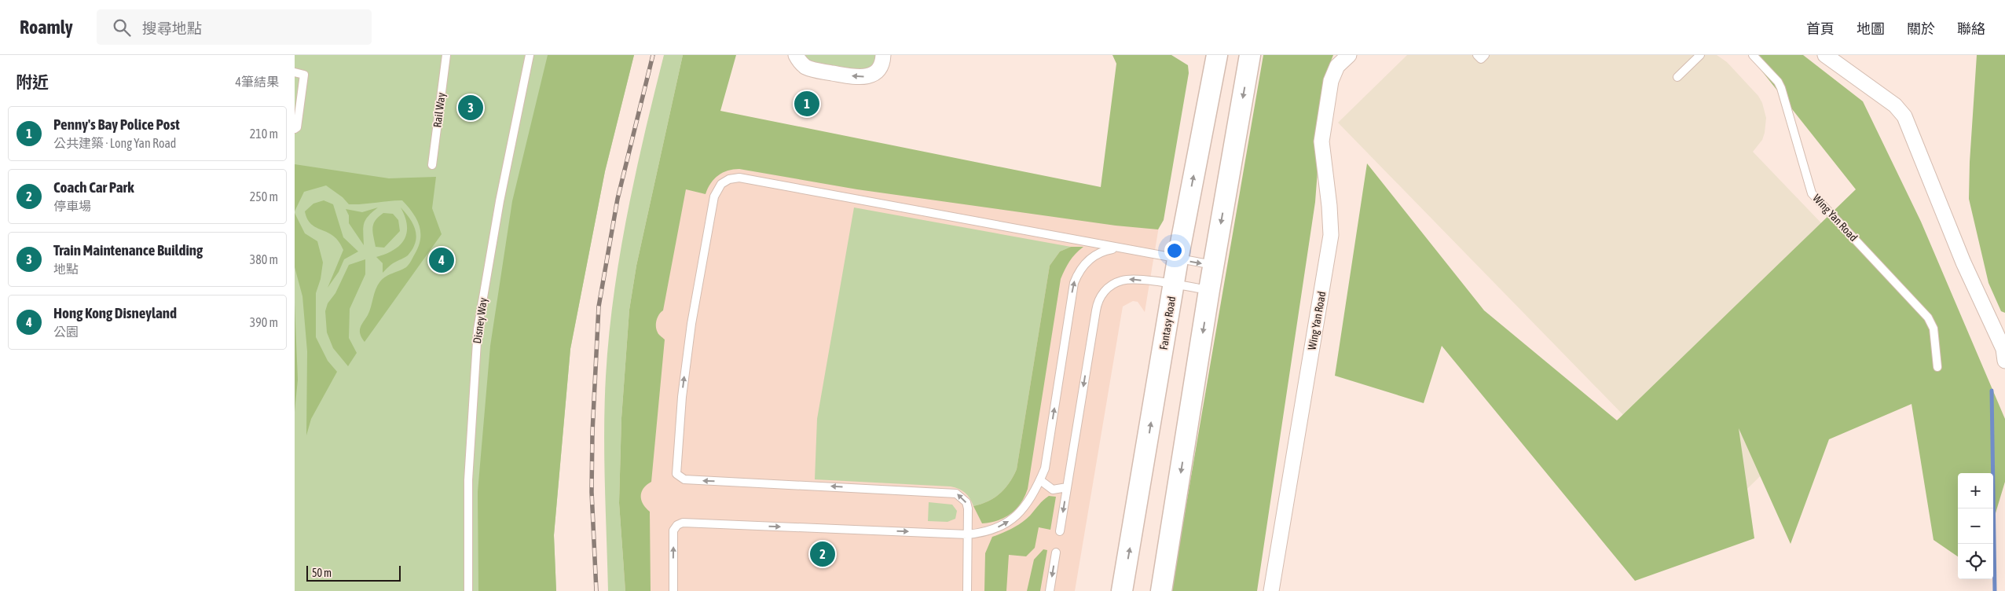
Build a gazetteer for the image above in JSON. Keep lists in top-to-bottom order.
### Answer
{
  "streets": {
    "main road": ["Fantasy Road"],
    "street": ["Wing Yan Road"],
    "lane": ["Rail Way", "Disney Way"]
  },
  "scale_bar": "50 m",
  "page": {
    "header": "Roamly",
    "search": "搜尋地點",
    "nav": [
      "首頁",
      "地圖",
      "關於",
      "聯絡"
    ],
    "heading": ["附近", "4筆結果"],
    "pins": [
      "1",
      "3",
      "4",
      "2"
    ],
    "list": [
      {
        "mark": "1",
        "name": "Penny's Bay Police Post",
        "note": "公共建築 · Long Yan Road",
        "value": "210 m"
      },
      {
        "mark": "2",
        "name": "Coach Car Park",
        "note": "停車場",
        "value": "250 m"
      },
      {
        "mark": "3",
        "name": "Train Maintenance Building",
        "note": "地點",
        "value": "380 m"
      },
      {
        "mark": "4",
        "name": "Hong Kong Disneyland",
        "note": "公園",
        "value": "390 m"
      }
    ],
    "map_buttons": ["+", "−"],
    "scale": "50 m"
  }
}
